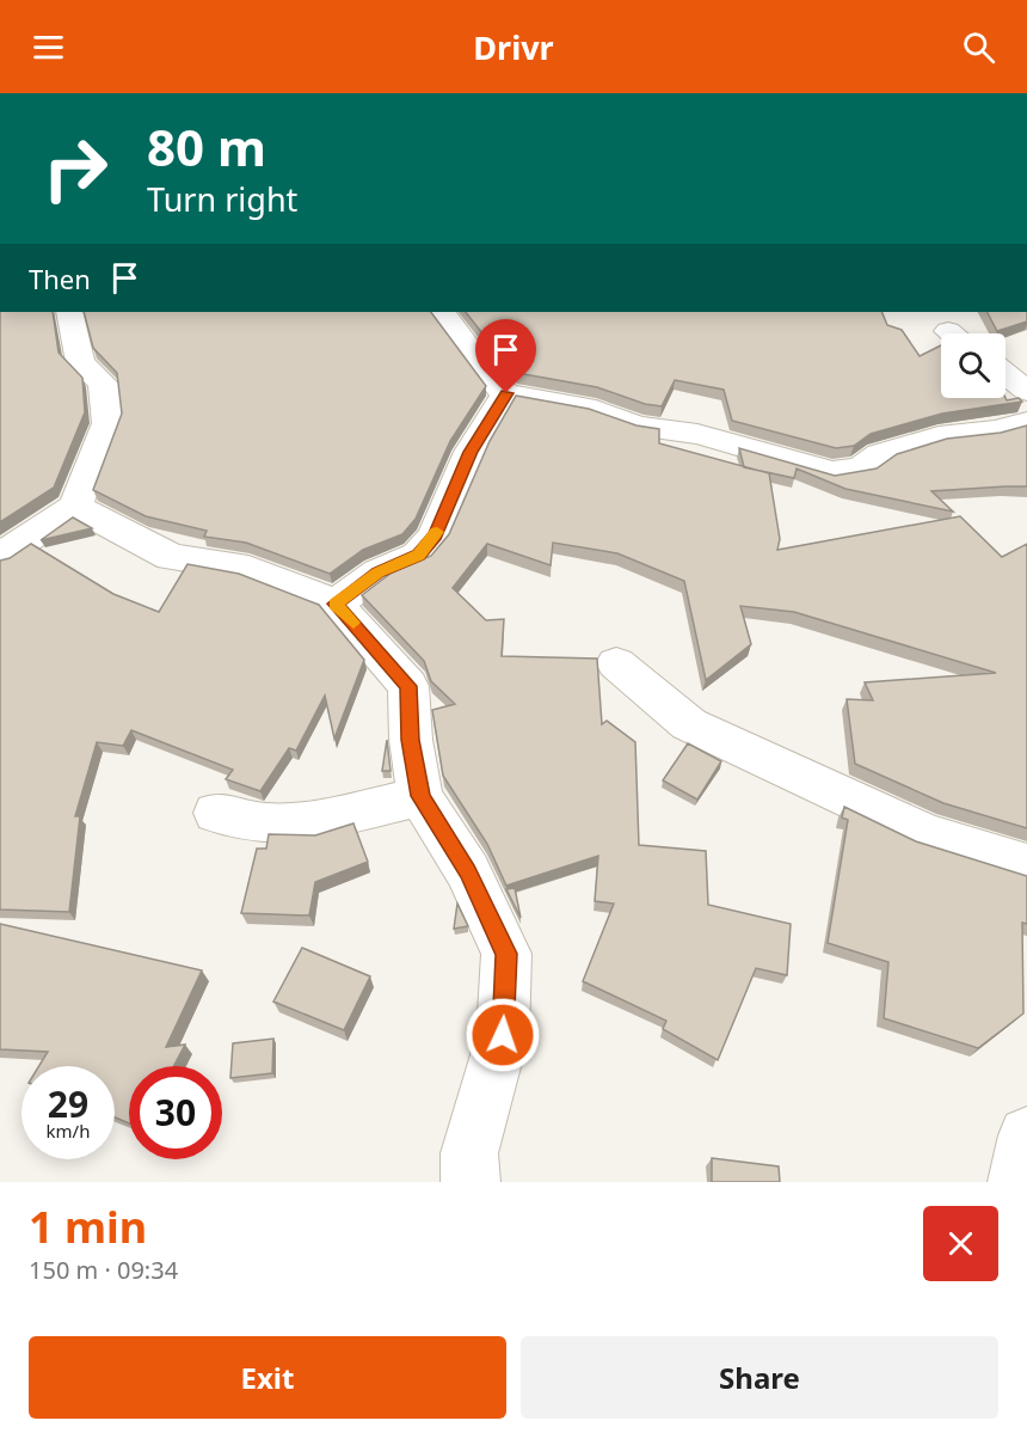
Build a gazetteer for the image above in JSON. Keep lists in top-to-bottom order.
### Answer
{
  "page": {
    "header": "Drivr",
    "turn": ["80 m", "Turn right"],
    "then": "Then",
    "speed": "29 km/h",
    "limit": "30",
    "heading": ["1 min", "150 m · 09:34"],
    "buttons": ["Exit", "Share"]
  }
}
